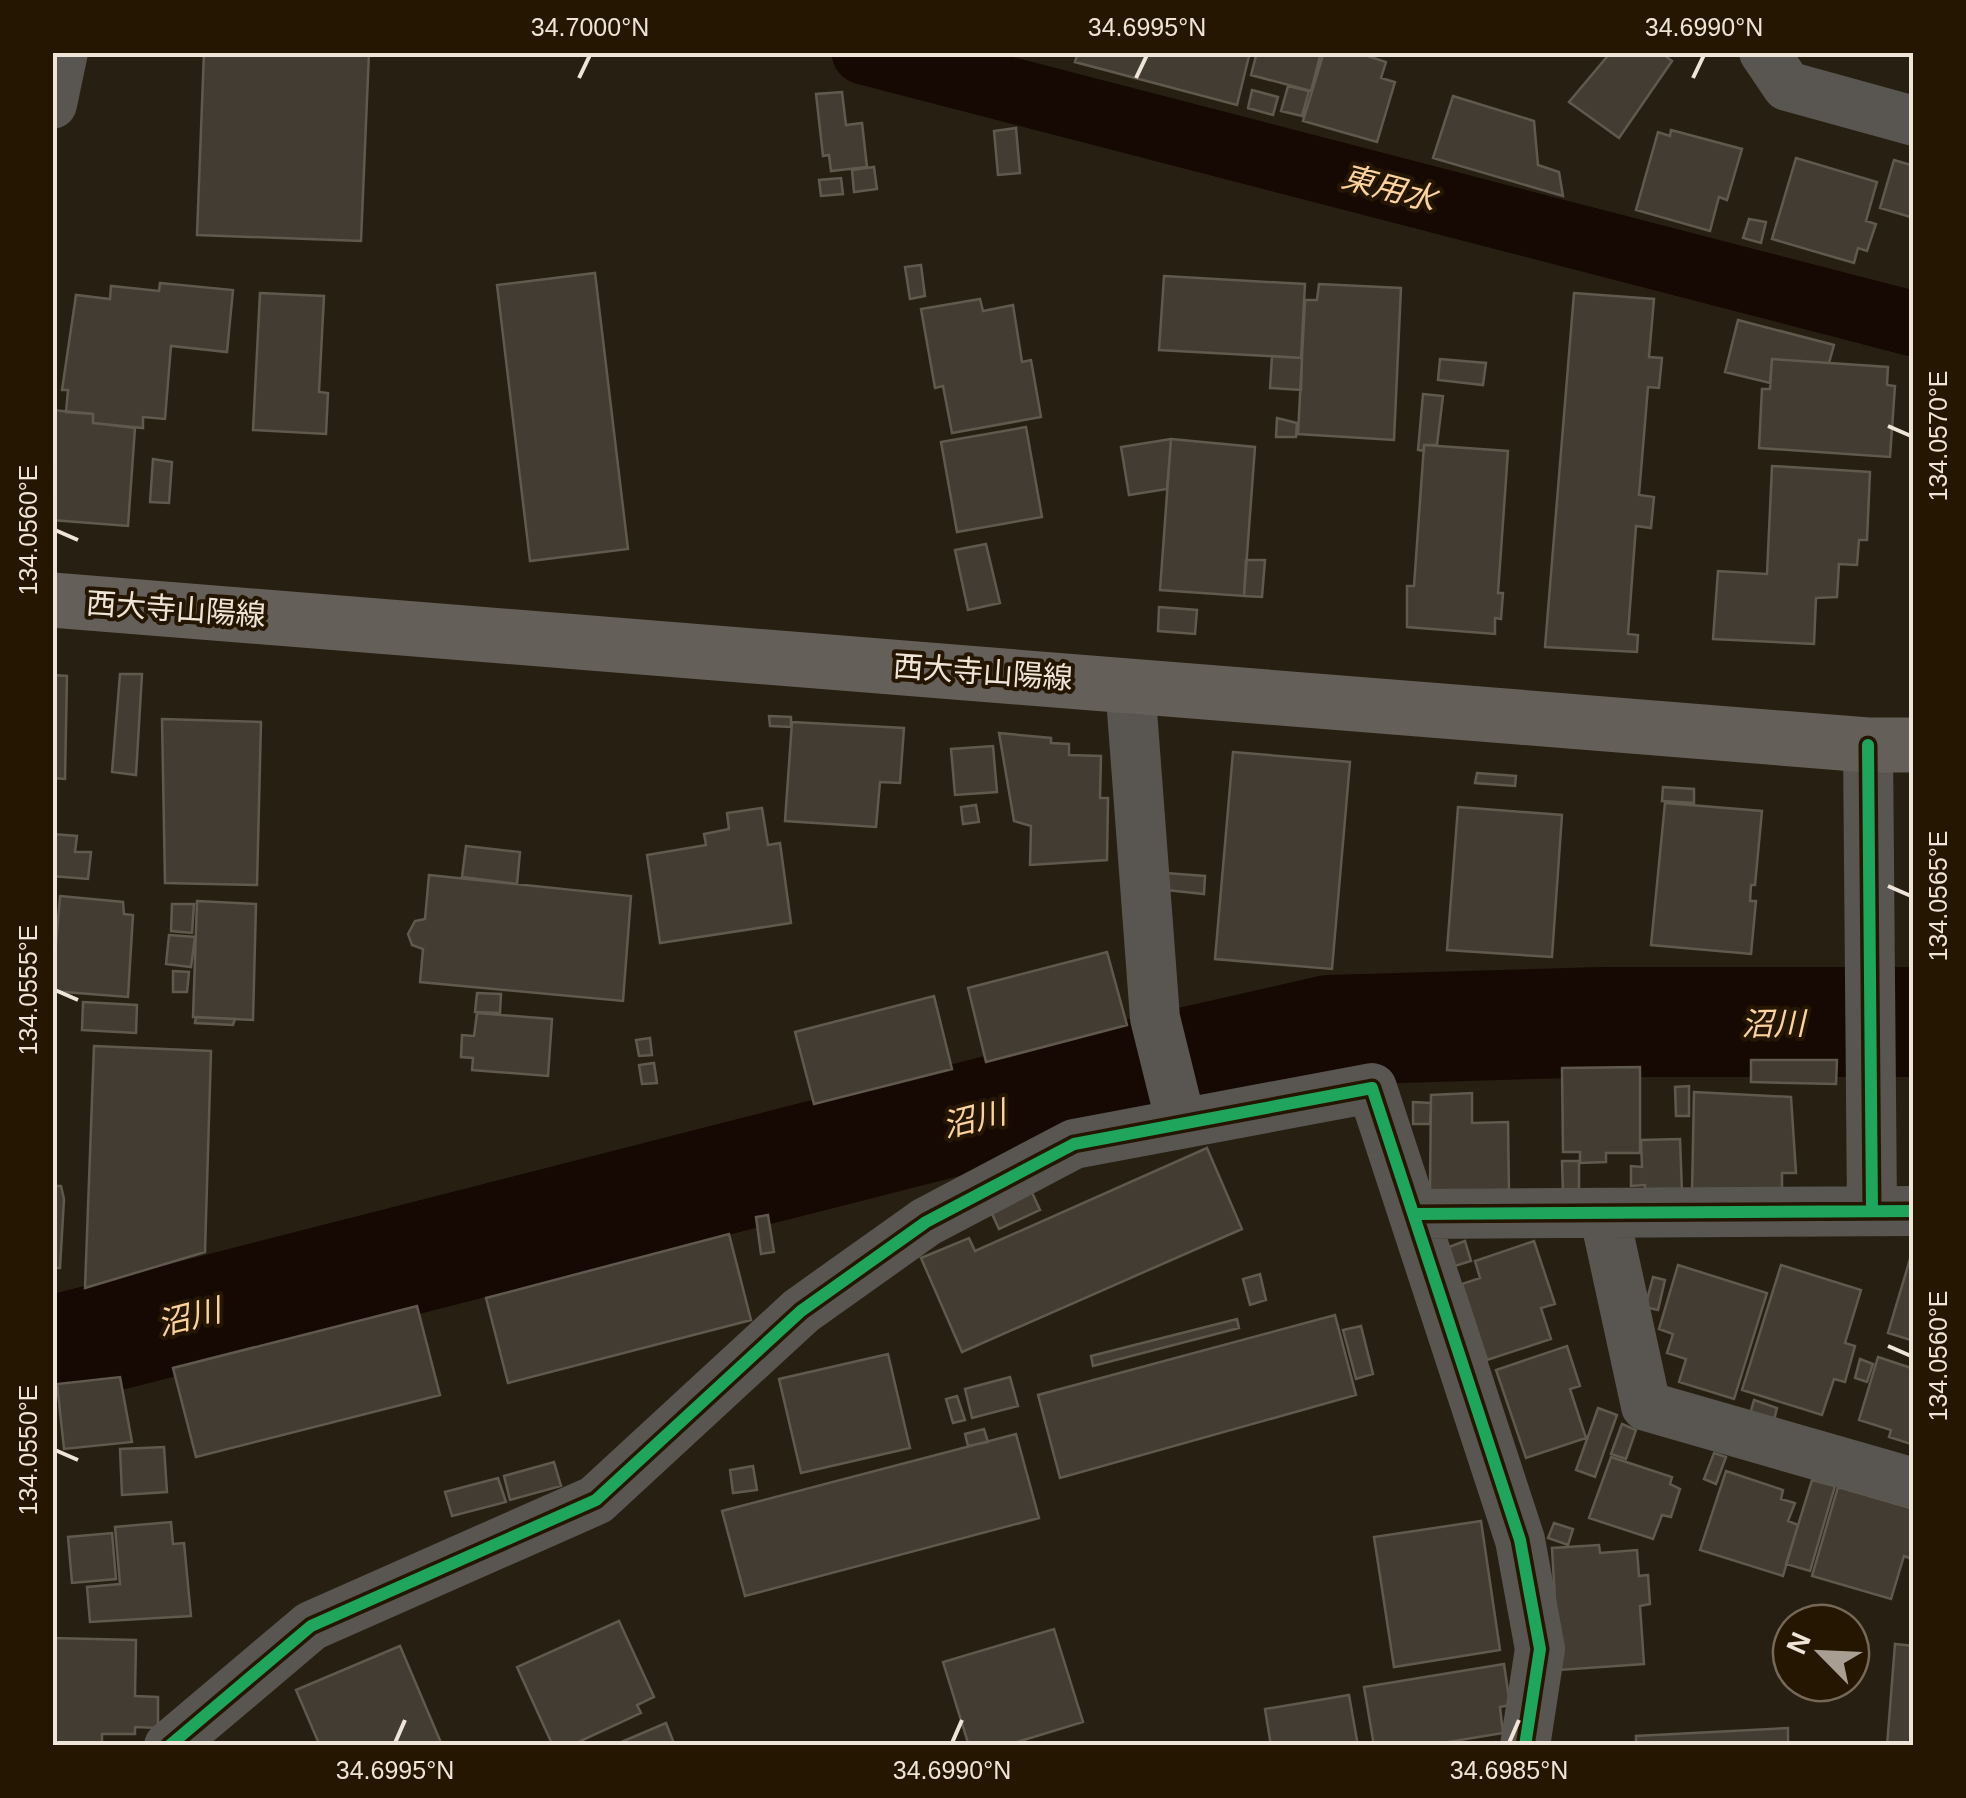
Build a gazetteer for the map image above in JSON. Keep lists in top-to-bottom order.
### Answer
{
  "streets": {
    "main road": ["西大寺山陽線"]
  },
  "water": ["東用水", "沼川"],
  "north": "top left",
  "coordinates": [
    "34.7000°N",
    "34.6995°N",
    "34.6990°N",
    "134.0570°E",
    "134.0560°E",
    "134.0565°E",
    "134.0555°E",
    "134.0550°E",
    "34.6985°N"
  ]
}
